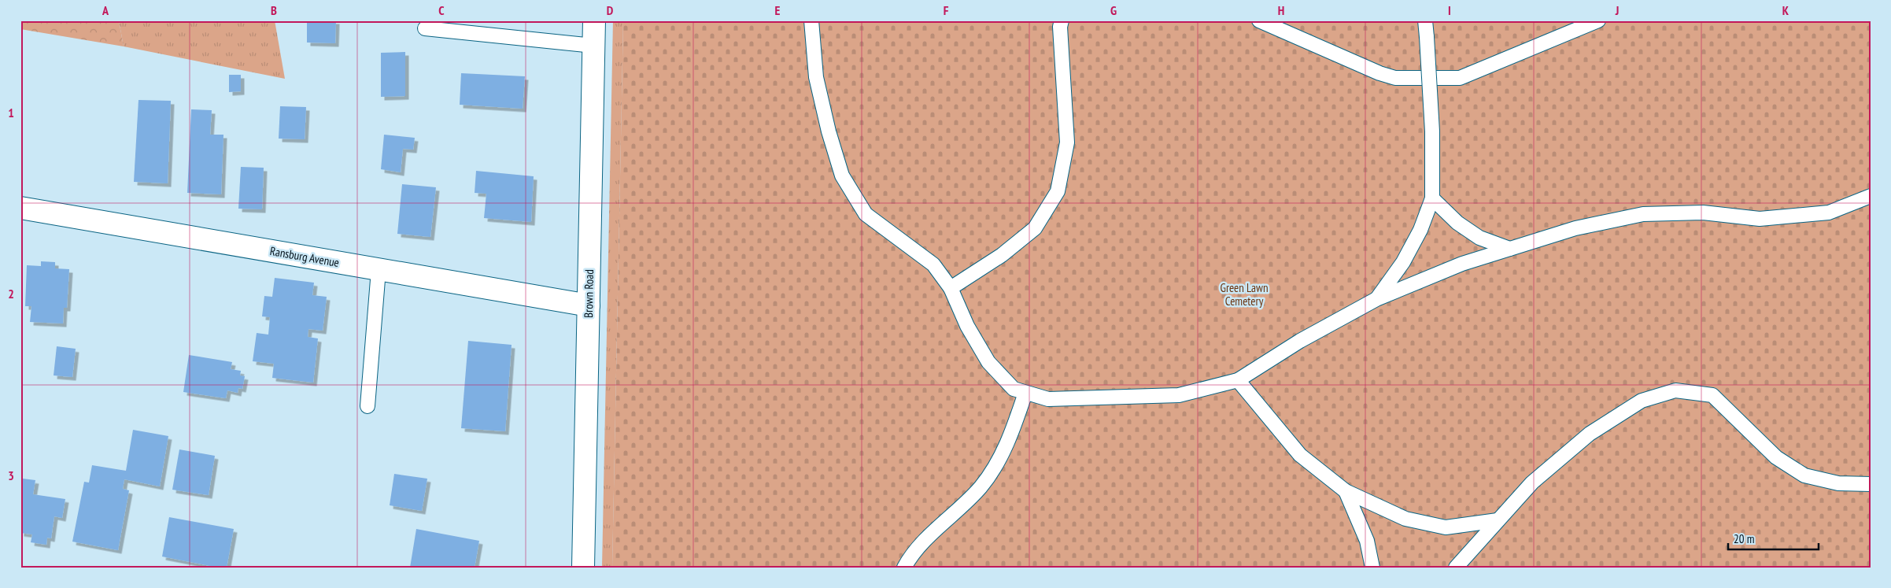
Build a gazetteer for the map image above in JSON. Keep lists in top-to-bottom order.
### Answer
{
  "streets": {
    "street": ["Ransburg Avenue", "Brown Road"]
  },
  "crossings": [
    ["Ransburg Avenue", "Brown Road"]
  ],
  "parks": ["Green Lawn Cemetery"],
  "scale_bar": "20 m",
  "grid": {
    "columns": [
      "A",
      "B",
      "C",
      "D",
      "E",
      "F",
      "G",
      "H",
      "I",
      "J",
      "K"
    ],
    "rows": ["1", "2", "3"]
  }
}
